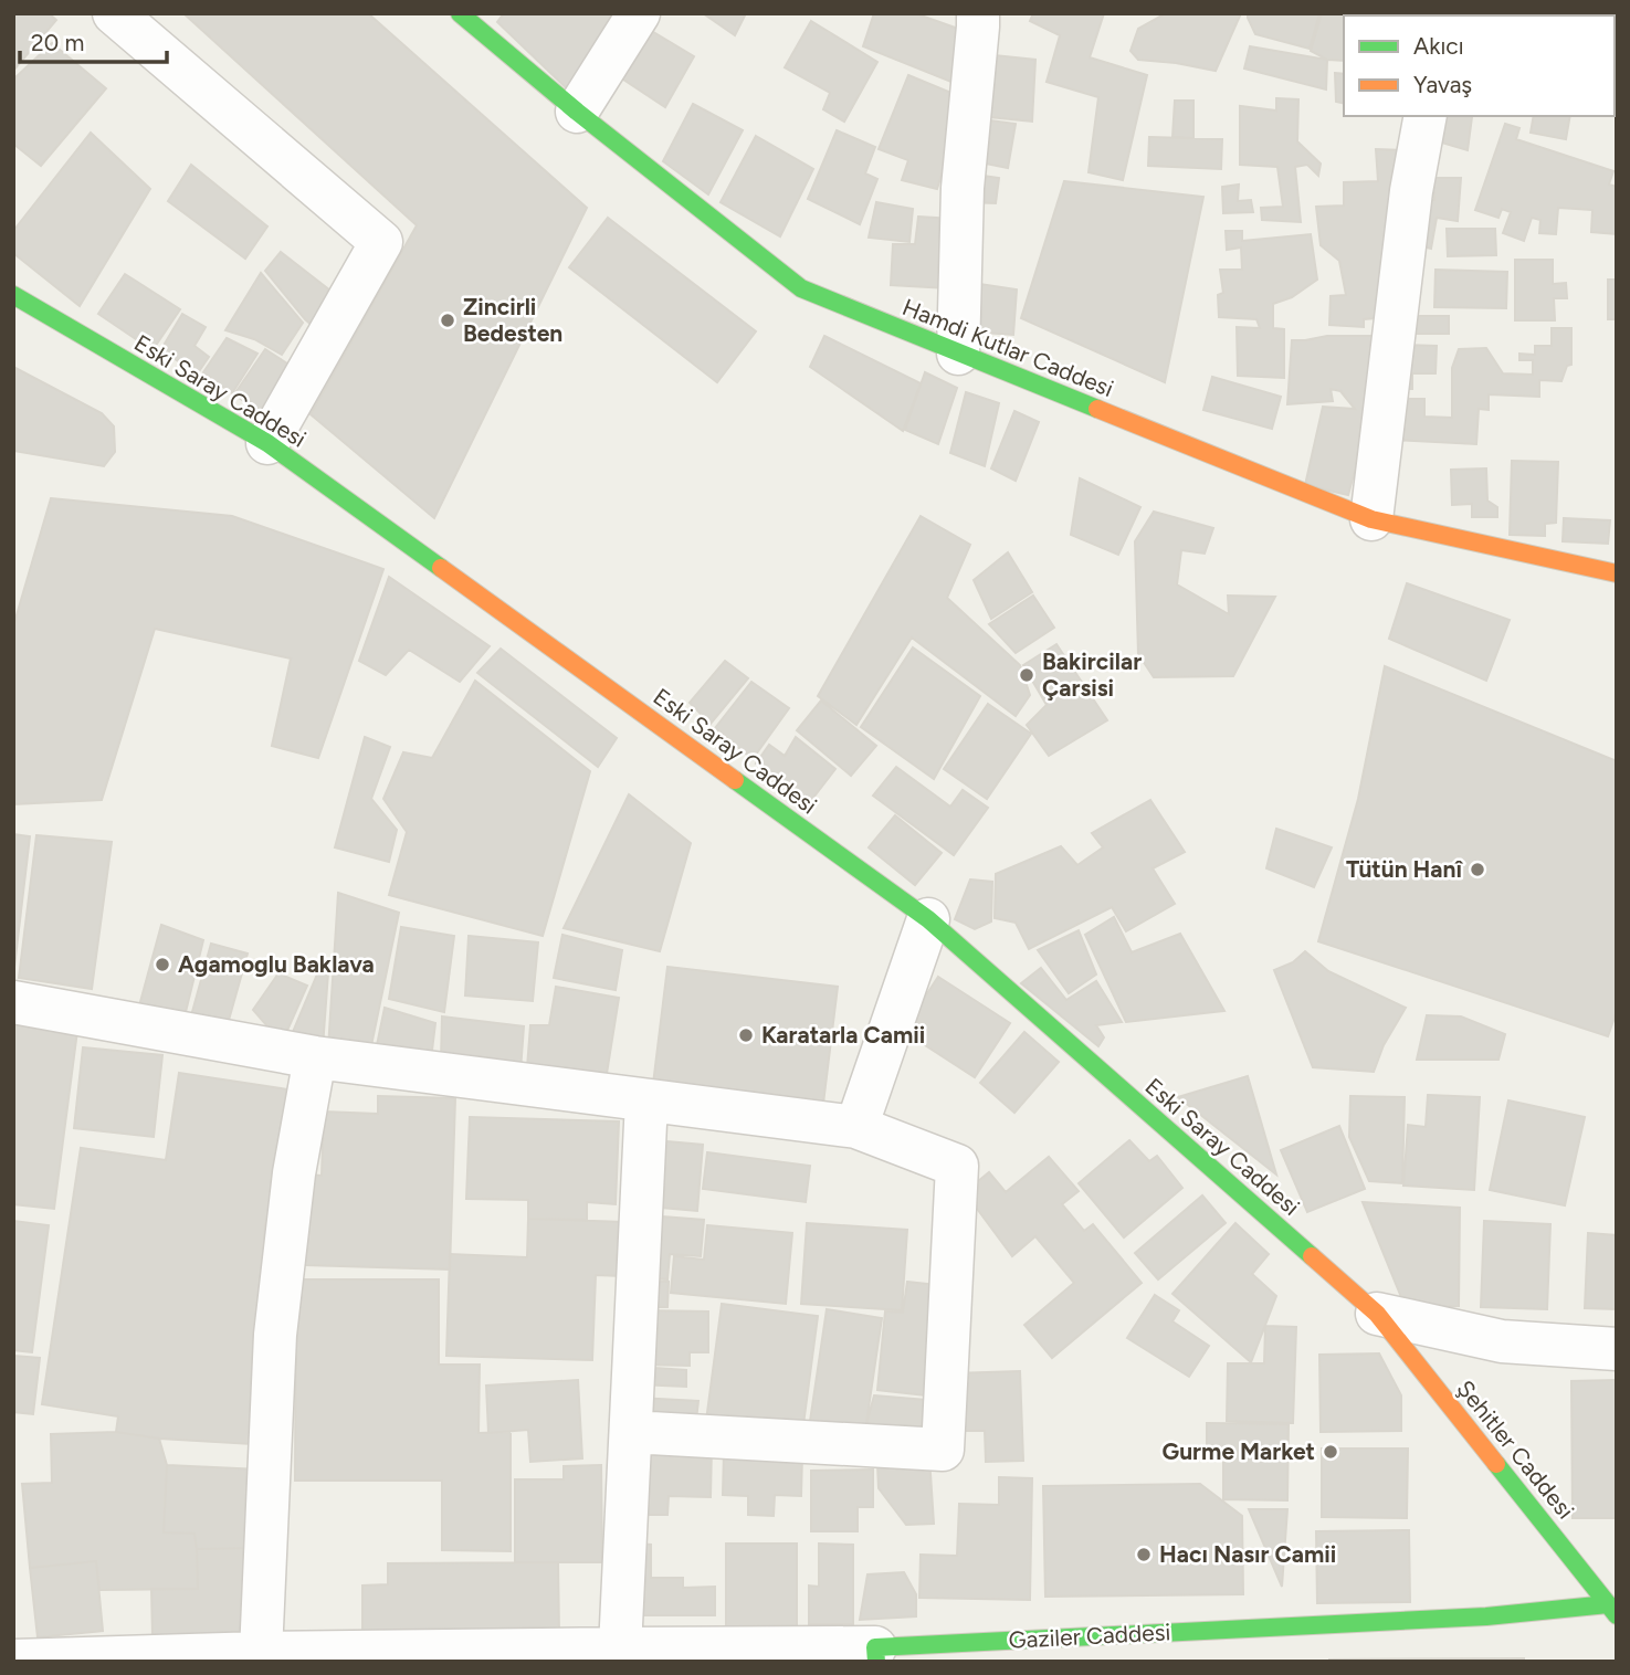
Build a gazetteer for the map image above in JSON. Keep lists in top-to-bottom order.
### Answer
{
  "streets": {
    "street": [
      "Hamdi Kutlar Caddesi",
      "Eski Saray Caddesi",
      "Şehitler Caddesi",
      "Gaziler Caddesi"
    ]
  },
  "crossings": [
    ["Eski Saray Caddesi", "Şehitler Caddesi"],
    ["Şehitler Caddesi", "Gaziler Caddesi"]
  ],
  "places": [
    "Zincirli Bedesten",
    "Bakircilar Çarsisi",
    "Tütün Hanî",
    "Agamoglu Baklava",
    "Karatarla Camii",
    "Gurme Market",
    "Hacı Nasır Camii"
  ],
  "legend": ["Akıcı", "Yavaş"],
  "scale_bar": "20 m"
}
